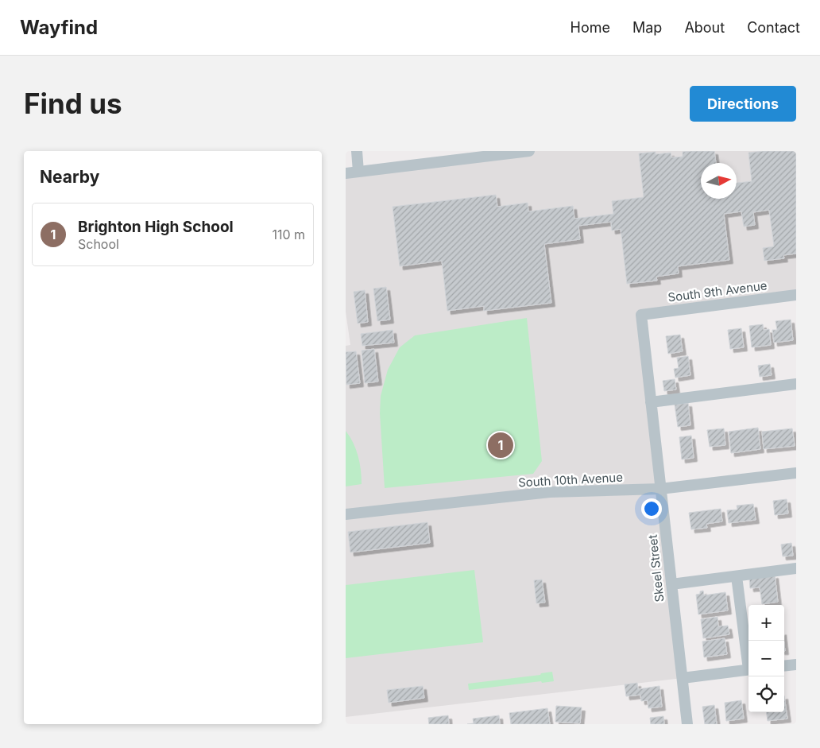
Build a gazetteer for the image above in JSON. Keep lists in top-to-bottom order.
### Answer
{
  "streets": {
    "street": ["South 9th Avenue", "South 10th Avenue", "Skeel Street"]
  },
  "crossings": [
    ["South 9th Avenue", "Skeel Street"],
    ["South 10th Avenue", "Skeel Street"]
  ],
  "north": "right",
  "page": {
    "header": "Wayfind",
    "nav": [
      "Home",
      "Map",
      "About",
      "Contact"
    ],
    "buttons": "Directions",
    "title": "Find us",
    "heading": "Nearby",
    "list": [
      {
        "mark": "1",
        "name": "Brighton High School",
        "note": "School",
        "value": "110 m"
      }
    ],
    "pins": "1",
    "map_buttons": ["+", "−"]
  }
}
